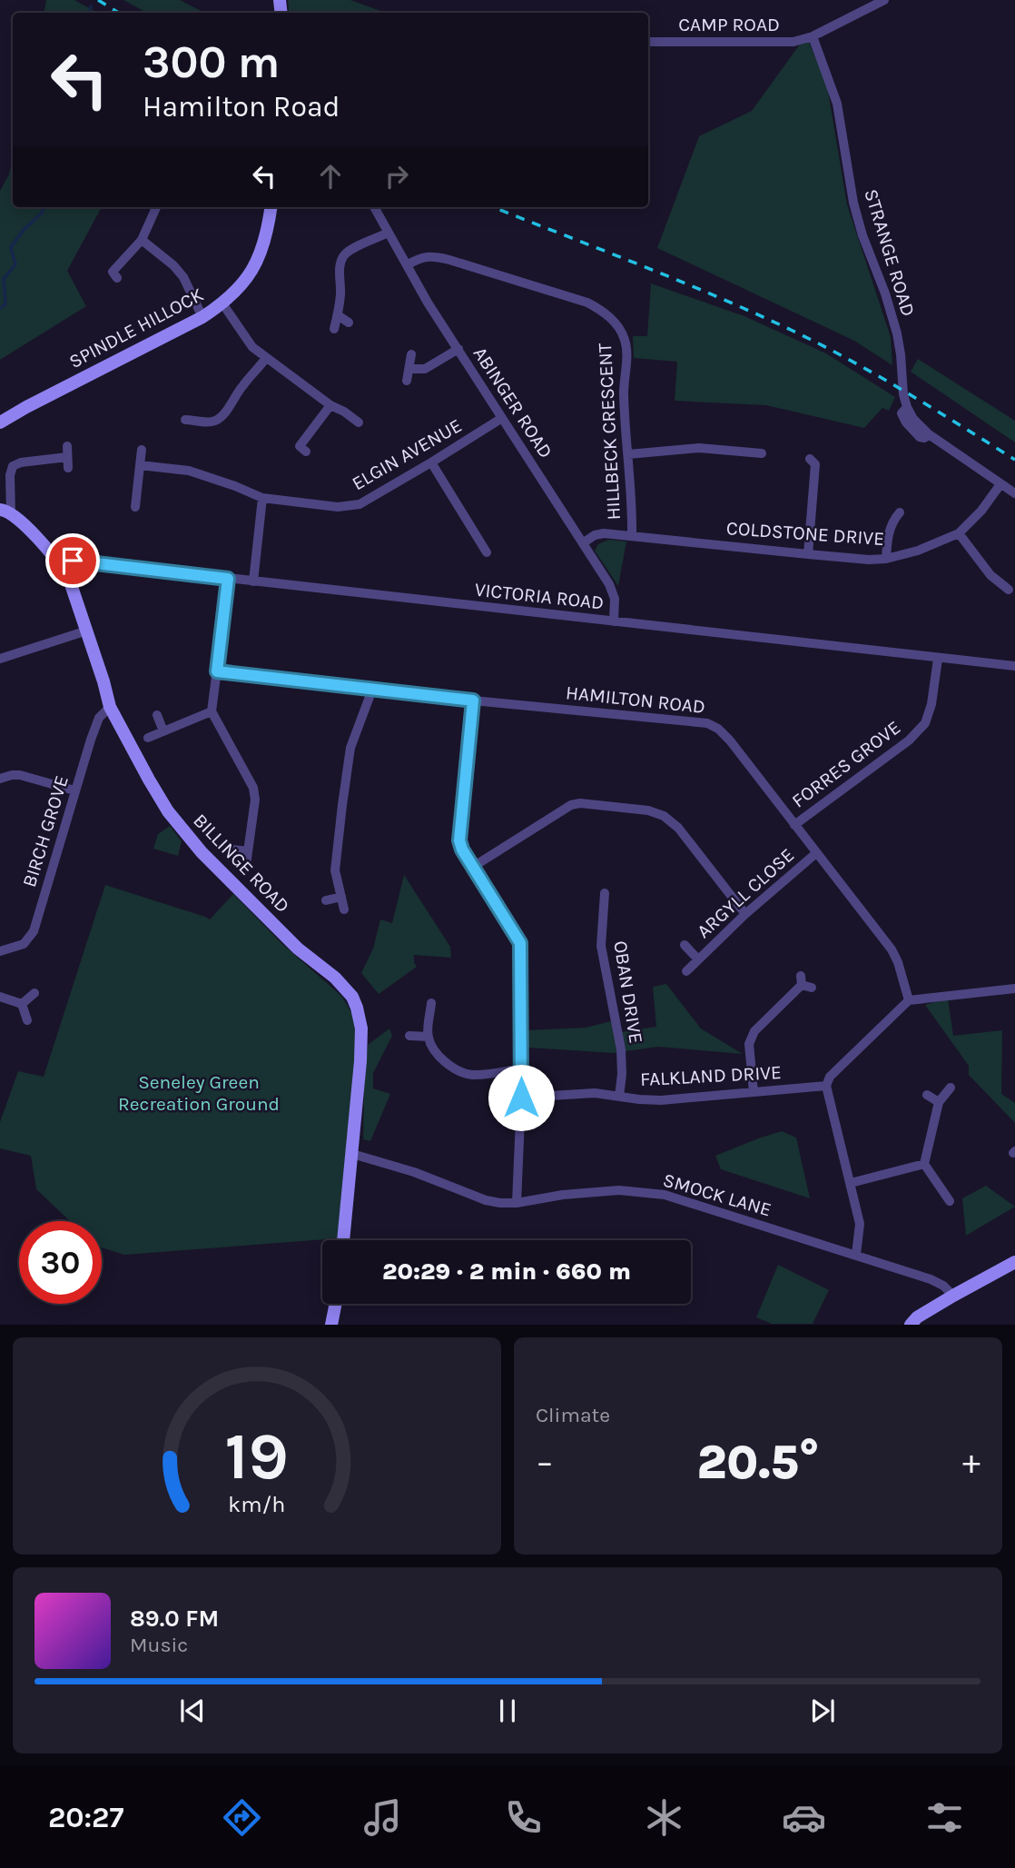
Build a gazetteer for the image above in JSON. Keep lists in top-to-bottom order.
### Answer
{
  "streets": {
    "main road": ["SPINDLE HILLOCK", "BILLINGE ROAD"],
    "street": [
      "CAMP ROAD",
      "STRANGE ROAD",
      "ABINGER ROAD",
      "HILLBECK CRESCENT",
      "ELGIN AVENUE",
      "COLDSTONE DRIVE",
      "VICTORIA ROAD",
      "HAMILTON ROAD",
      "FORRES GROVE",
      "BIRCH GROVE",
      "ARGYLL CLOSE",
      "OBAN DRIVE",
      "FALKLAND DRIVE",
      "SMOCK LANE"
    ]
  },
  "crossings": [
    ["CAMP ROAD", "STRANGE ROAD"],
    ["STRANGE ROAD", "COLDSTONE DRIVE"],
    ["ABINGER ROAD", "HILLBECK CRESCENT"],
    ["ABINGER ROAD", "ELGIN AVENUE"],
    ["ABINGER ROAD", "COLDSTONE DRIVE"],
    ["ABINGER ROAD", "VICTORIA ROAD"],
    ["HILLBECK CRESCENT", "COLDSTONE DRIVE"],
    ["VICTORIA ROAD", "FORRES GROVE"],
    ["VICTORIA ROAD", "BILLINGE ROAD"],
    ["HAMILTON ROAD", "FORRES GROVE"],
    ["HAMILTON ROAD", "ARGYLL CLOSE"],
    ["BIRCH GROVE", "BILLINGE ROAD"],
    ["BILLINGE ROAD", "SMOCK LANE"],
    ["OBAN DRIVE", "FALKLAND DRIVE"]
  ],
  "parks": ["Seneley Green Recreation Ground"],
  "page": {
    "turn": ["300 m", "Hamilton Road"],
    "limit": "30",
    "trip": "20:29 · 2 min · 660 m",
    "tile": "Climate",
    "heat": ["−", "20.5°", "+"],
    "song": ["89.0 FM", "Music"],
    "tabs": "20:27",
    "gauge": ["19", "km/h"]
  }
}
